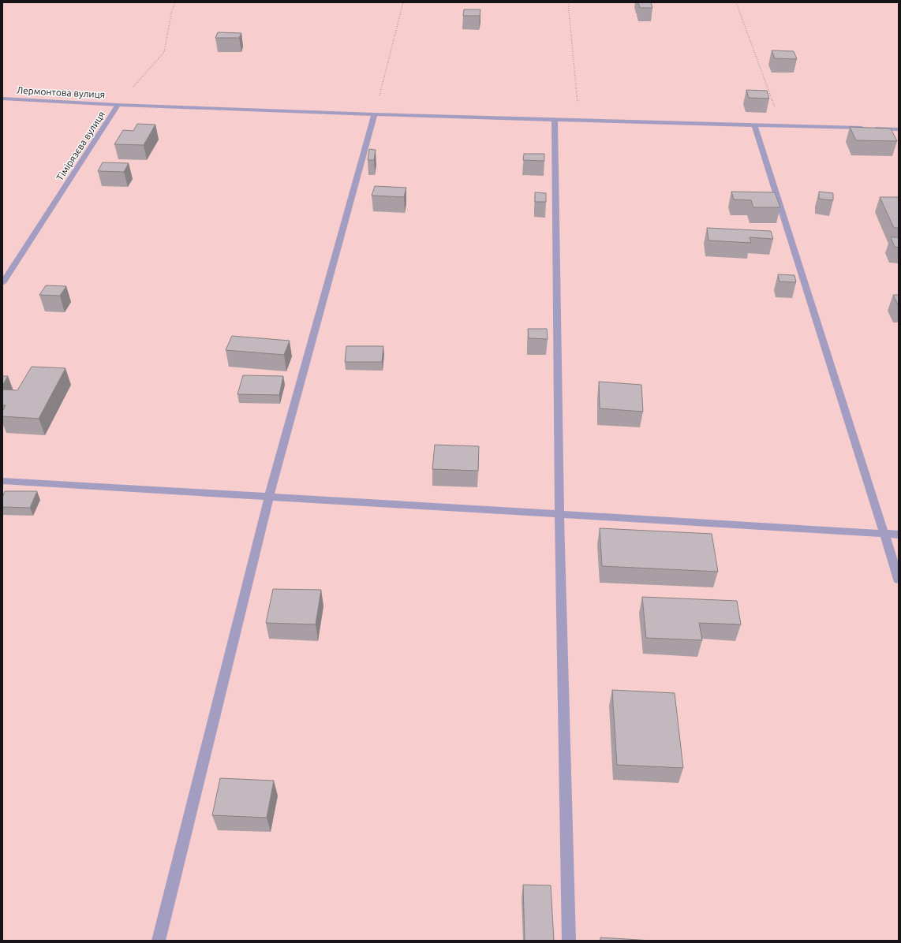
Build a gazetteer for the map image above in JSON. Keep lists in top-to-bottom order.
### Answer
{
  "streets": {
    "street": ["Лермонтова вулиця", "Тімірязєва вулиця"]
  },
  "crossings": [
    ["Лермонтова вулиця", "Тімірязєва вулиця"]
  ]
}
